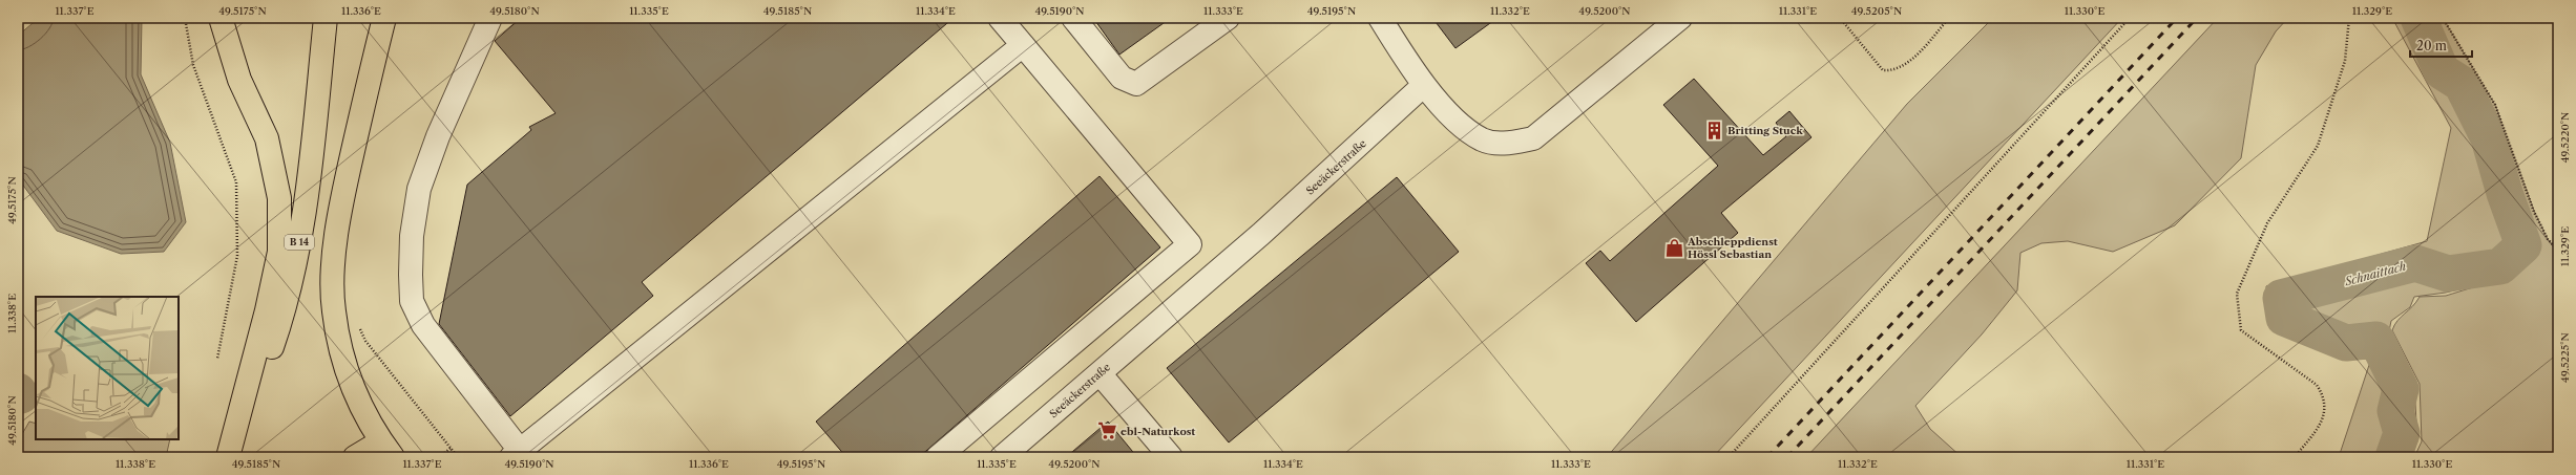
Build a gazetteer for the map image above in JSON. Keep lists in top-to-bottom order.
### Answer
{
  "streets": {
    "main road": ["B 14"],
    "street": ["Seeäckerstraße"]
  },
  "water": ["Schnaittach"],
  "places": {
    "building": ["Britting Stuck"],
    "shop": ["Abschleppdienst Hössl Sebastian"],
    "supermarket": ["ebl-Naturkost"]
  },
  "scale_bar": "20 m",
  "coordinates": [
    "11.337°E",
    "49.5175°N",
    "11.336°E",
    "49.5180°N",
    "11.335°E",
    "49.5185°N",
    "11.334°E",
    "49.5190°N",
    "11.333°E",
    "49.5195°N",
    "11.332°E",
    "49.5200°N",
    "11.331°E",
    "49.5205°N",
    "11.330°E",
    "11.329°E",
    "49.5220°N",
    "11.338°E",
    "49.5225°N"
  ]
}
